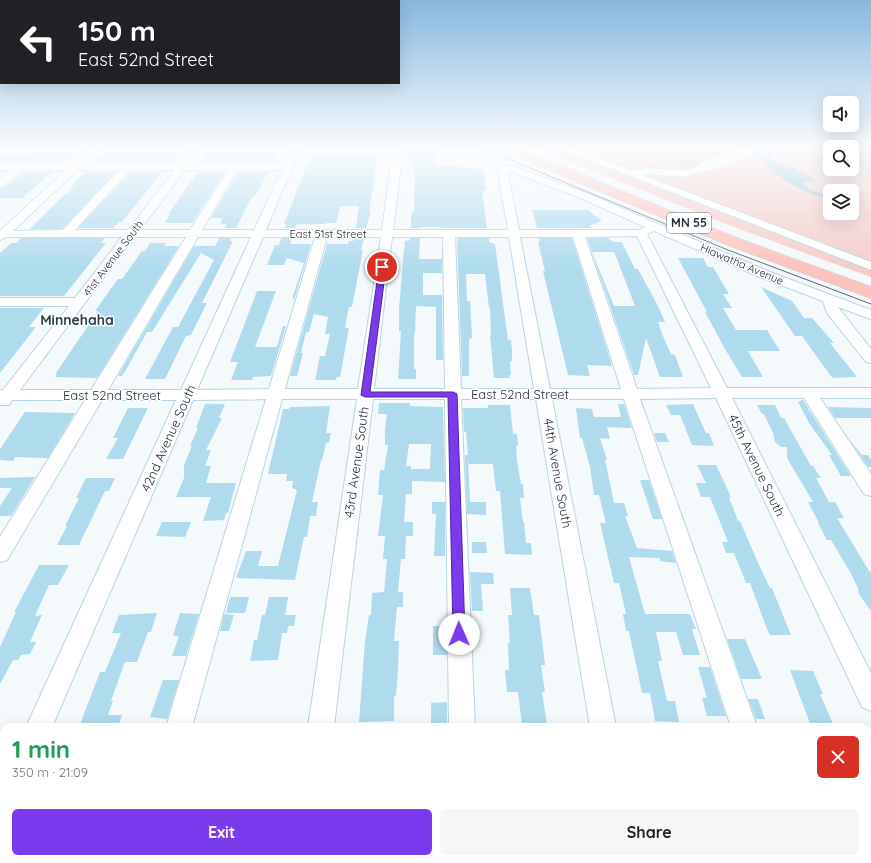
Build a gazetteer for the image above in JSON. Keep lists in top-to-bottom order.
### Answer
{
  "streets": {
    "highway": ["MN 55", "Hiawatha Avenue"],
    "street": [
      "East 51st Street",
      "41st Avenue South",
      "East 52nd Street",
      "42nd Avenue South",
      "43rd Avenue South",
      "45th Avenue South",
      "44th Avenue South"
    ]
  },
  "crossings": [
    ["East 51st Street", "41st Avenue South"],
    ["East 51st Street", "Hiawatha Avenue"],
    ["East 51st Street", "42nd Avenue South"],
    ["East 51st Street", "43rd Avenue South"],
    ["East 51st Street", "45th Avenue South"],
    ["East 51st Street", "44th Avenue South"],
    ["41st Avenue South", "East 52nd Street"],
    ["Hiawatha Avenue", "45th Avenue South"],
    ["East 52nd Street", "42nd Avenue South"],
    ["East 52nd Street", "43rd Avenue South"],
    ["East 52nd Street", "45th Avenue South"],
    ["East 52nd Street", "44th Avenue South"]
  ],
  "districts": ["Minnehaha"],
  "page": {
    "turn": ["150 m", "East 52nd Street"],
    "heading": ["1 min", "350 m · 21:09"],
    "buttons": ["Exit", "Share"]
  }
}
